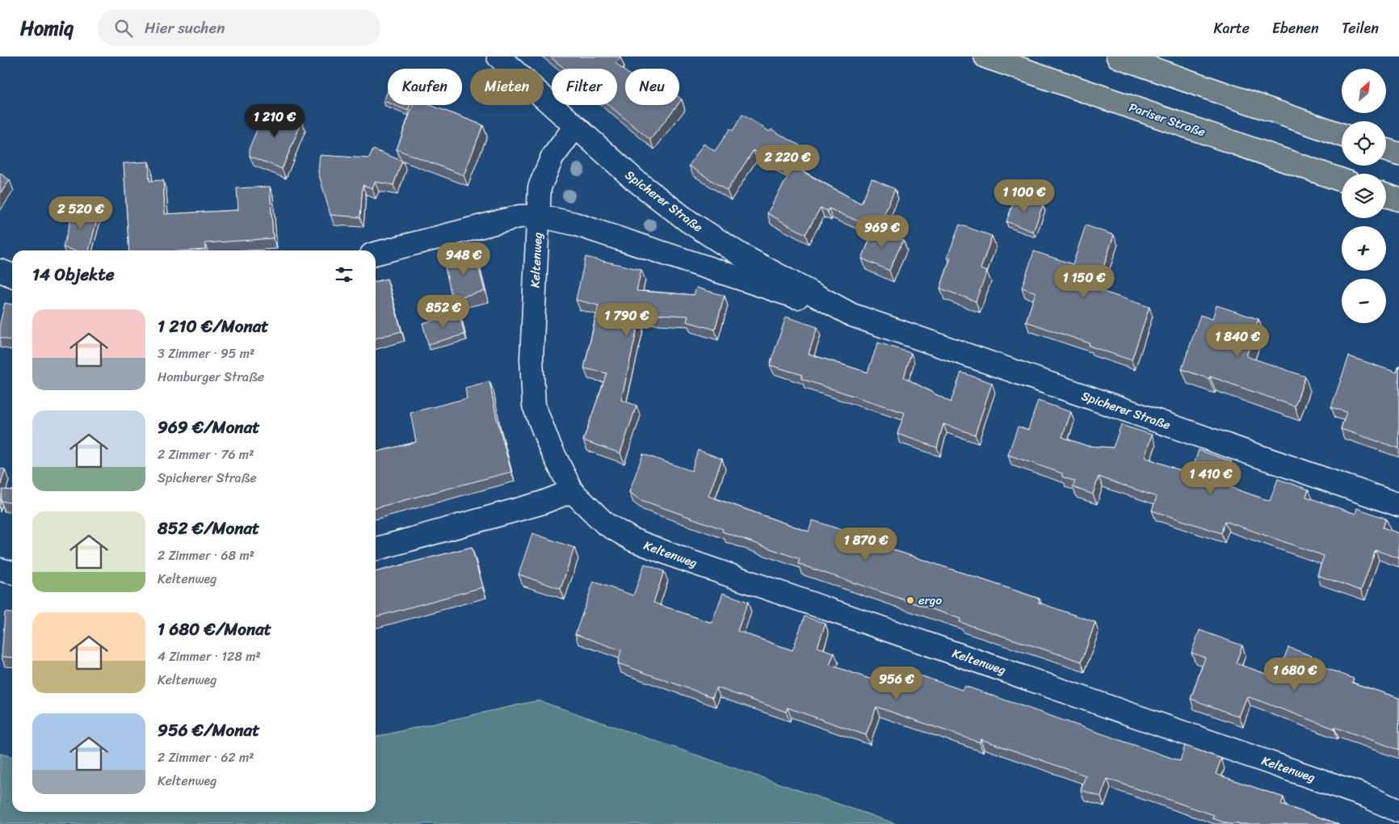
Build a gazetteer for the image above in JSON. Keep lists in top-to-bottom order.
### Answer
{
  "streets": {
    "main road": ["Pariser Straße"],
    "street": ["Spicherer Straße", "Keltenweg"]
  },
  "crossings": [
    ["Spicherer Straße", "Keltenweg"]
  ],
  "places": ["ergo"],
  "north": "top right",
  "page": {
    "header": "Homiq",
    "search": "Hier suchen",
    "nav": ["Karte", "Ebenen", "Teilen"],
    "map_buttons": ["+", "−"],
    "chip": [
      "Kaufen",
      "Mieten",
      "Filter",
      "Neu"
    ],
    "price": [
      "1 210 €",
      "2 220 €",
      "1 100 €",
      "2 520 €",
      "969 €",
      "948 €",
      "1 150 €",
      "852 €",
      "1 790 €",
      "1 840 €",
      "1 410 €",
      "1 870 €",
      "1 680 €",
      "956 €"
    ],
    "heading": "14 Objekte",
    "list": [
      {
        "name": "1 210 €/Monat",
        "note": "3 Zimmer · 95 m² · Homburger Straße"
      },
      {
        "name": "969 €/Monat",
        "note": "2 Zimmer · 76 m² · Spicherer Straße"
      },
      {
        "name": "852 €/Monat",
        "note": "2 Zimmer · 68 m² · Keltenweg"
      },
      {
        "name": "1 680 €/Monat",
        "note": "4 Zimmer · 128 m² · Keltenweg"
      },
      {
        "name": "956 €/Monat",
        "note": "2 Zimmer · 62 m² · Keltenweg"
      }
    ]
  }
}
